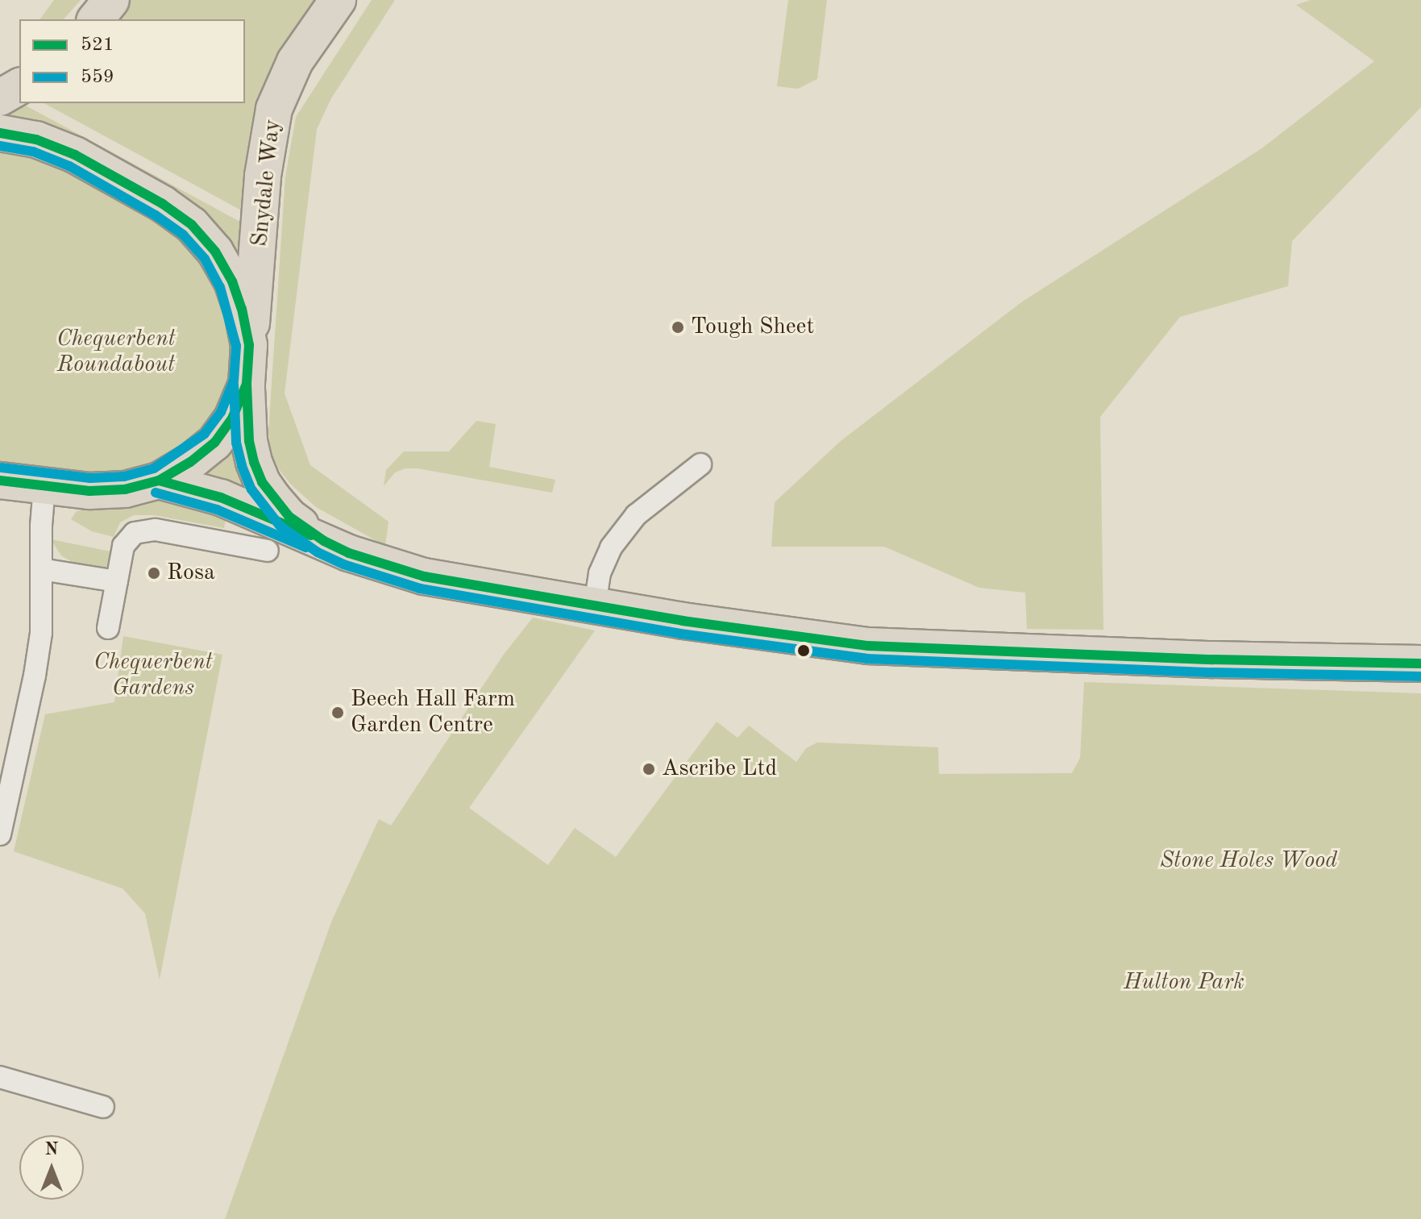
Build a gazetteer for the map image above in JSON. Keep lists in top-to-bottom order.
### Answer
{
  "streets": {
    "highway": ["Snydale Way"]
  },
  "parks": [
    "Chequerbent Roundabout",
    "Chequerbent Gardens",
    "Stone Holes Wood",
    "Hulton Park"
  ],
  "places": [
    "Tough Sheet",
    "Rosa",
    "Beech Hall Farm Garden Centre",
    "Ascribe Ltd"
  ],
  "lines": ["transit line 521", "transit line 559"],
  "legend": ["521", "559"],
  "north": "top"
}
